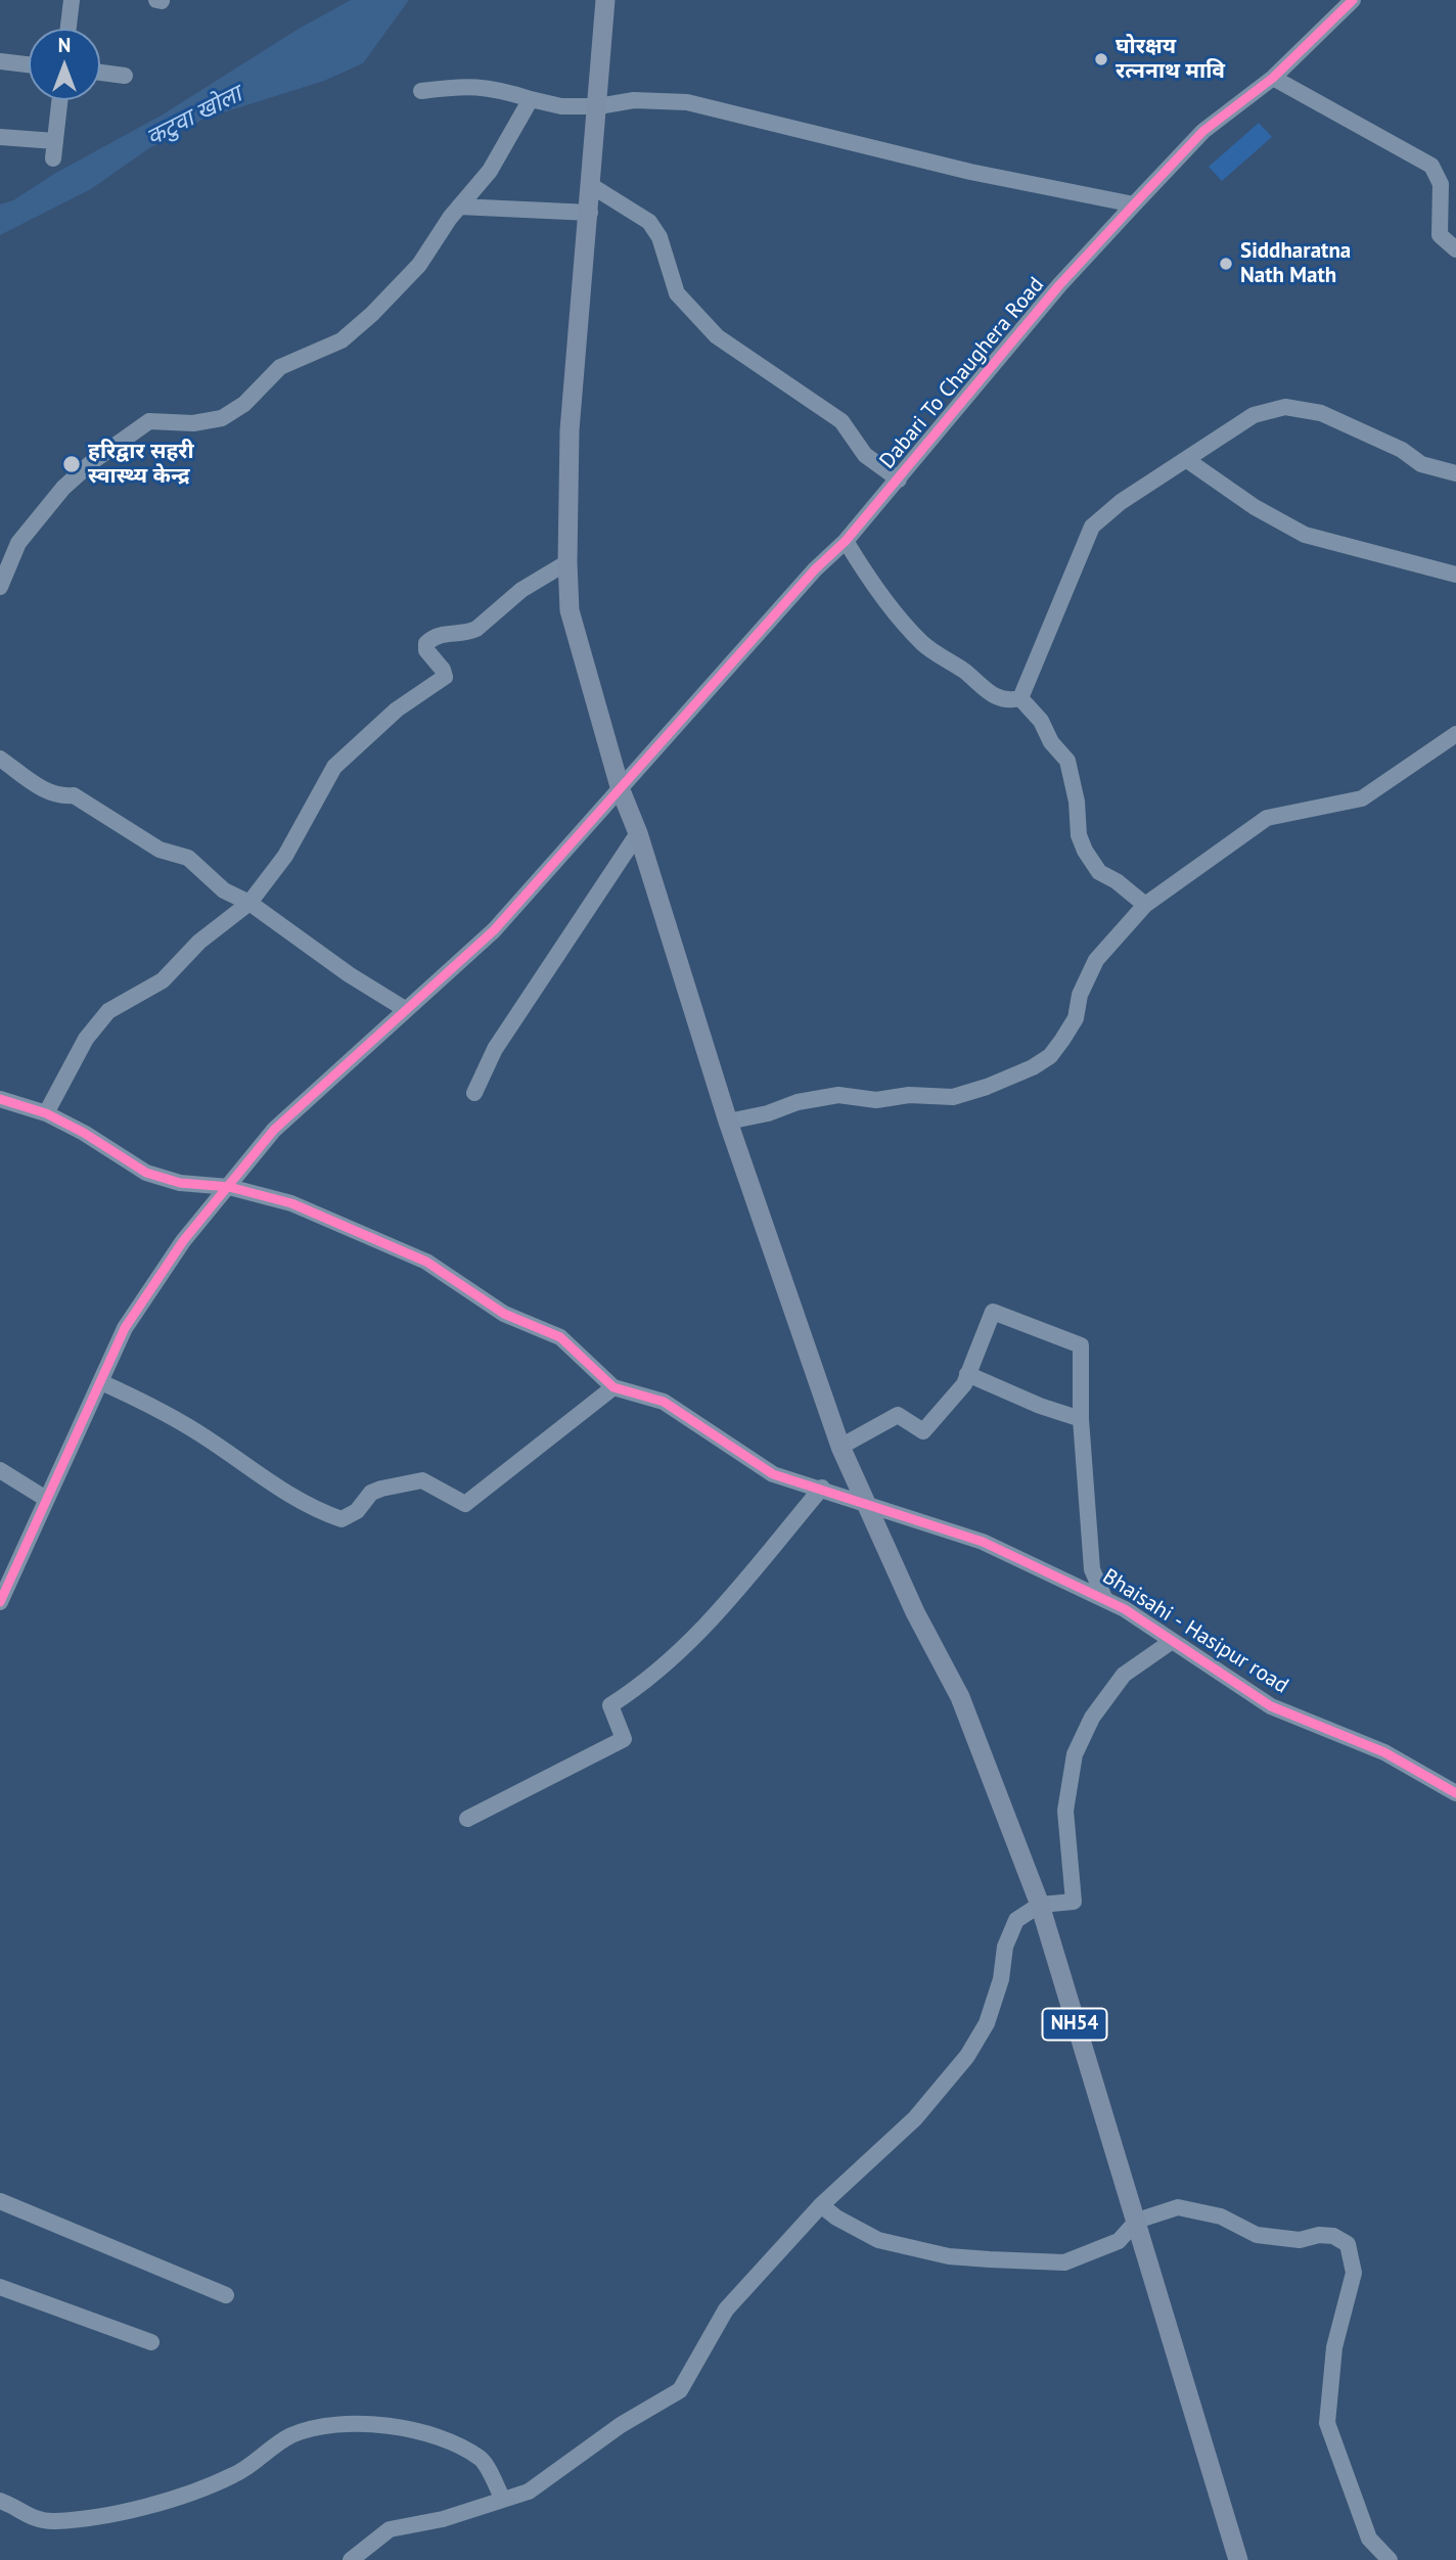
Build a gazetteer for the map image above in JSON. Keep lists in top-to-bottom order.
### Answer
{
  "streets": {
    "main road": ["NH54"],
    "street": ["Dabari To Chaughera Road", "Bhaisahi - Hasipur road"]
  },
  "crossings": [
    ["Dabari To Chaughera Road", "NH54"],
    ["Bhaisahi - Hasipur road", "NH54"]
  ],
  "water": ["कटुवा खोला"],
  "places": ["घोरक्षय रत्ननाथ मावि", "Siddharatna Nath Math", "हरिद्वार सहरी स्वास्थ्य केन्द्र"],
  "north": "top"
}
